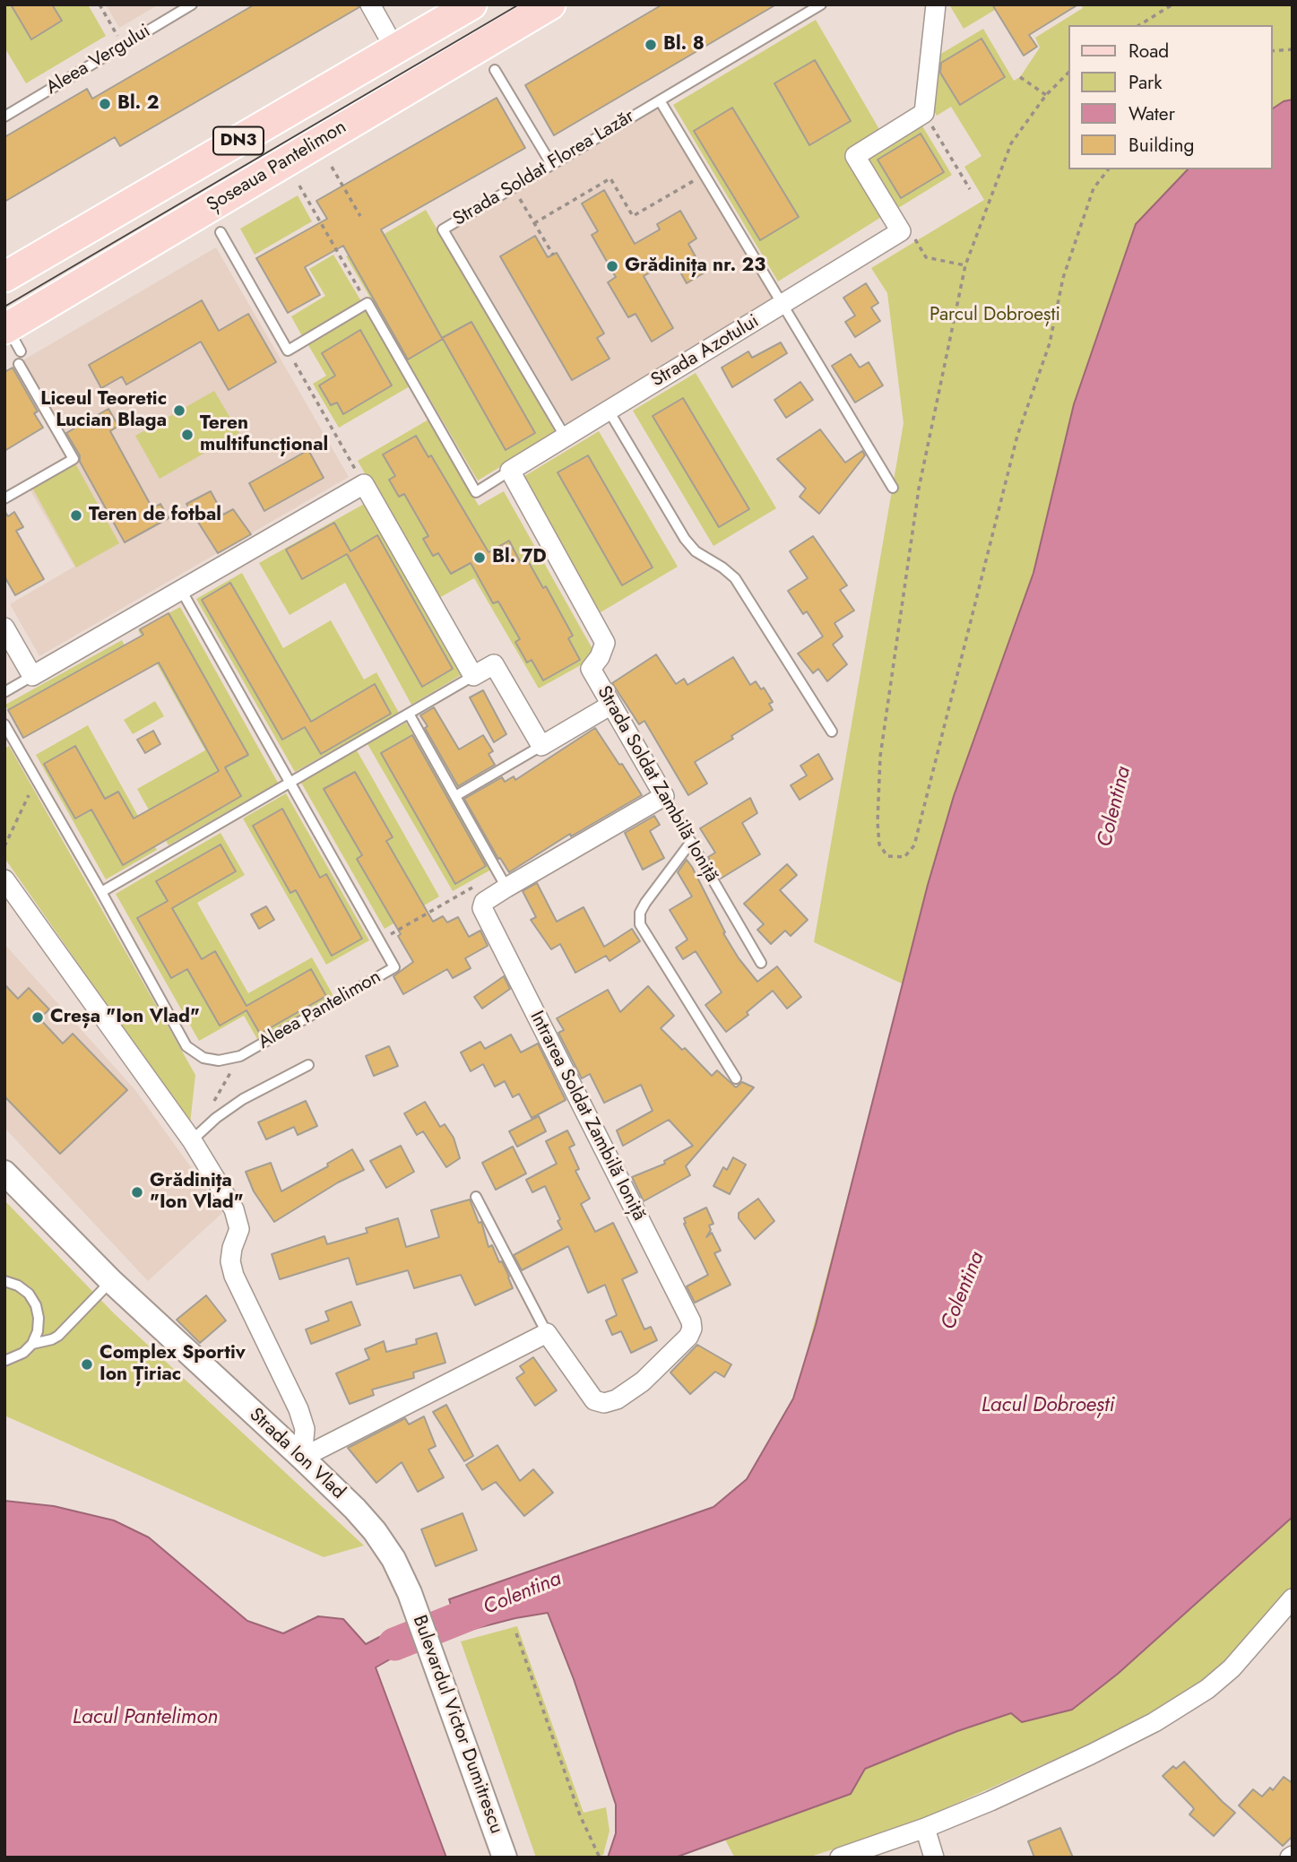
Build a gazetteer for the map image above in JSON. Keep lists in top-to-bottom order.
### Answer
{
  "streets": {
    "main road": ["DN3", "Șoseaua Pantelimon"],
    "street": [
      "Strada Azotului",
      "Strada Soldat Zambilă Ioniță",
      "Intrarea Soldat Zambilă Ioniță",
      "Strada Ion Vlad",
      "Bulevardul Victor Dumitrescu"
    ],
    "lane": ["Aleea Vergului", "Strada Soldat Florea Lazăr", "Aleea Pantelimon"]
  },
  "crossings": [
    ["Strada Soldat Florea Lazăr", "Strada Azotului"],
    ["Strada Azotului", "Strada Soldat Zambilă Ioniță"],
    ["Strada Soldat Zambilă Ioniță", "Intrarea Soldat Zambilă Ioniță"],
    ["Strada Ion Vlad", "Bulevardul Victor Dumitrescu"]
  ],
  "water": ["Colentina", "Lacul Dobroești", "Lacul Pantelimon"],
  "parks": ["Parcul Dobroești"],
  "places": [
    "Bl. 8",
    "Bl. 2",
    "Grădinița nr. 23",
    "Liceul Teoretic Lucian Blaga",
    "Teren multifuncțional",
    "Teren de fotbal",
    "Bl. 7D",
    "Creșa \"Ion Vlad\"",
    "Grădinița \"Ion Vlad\"",
    "Complex Sportiv Ion Țiriac"
  ],
  "legend": [
    "Road",
    "Park",
    "Water",
    "Building"
  ]
}
